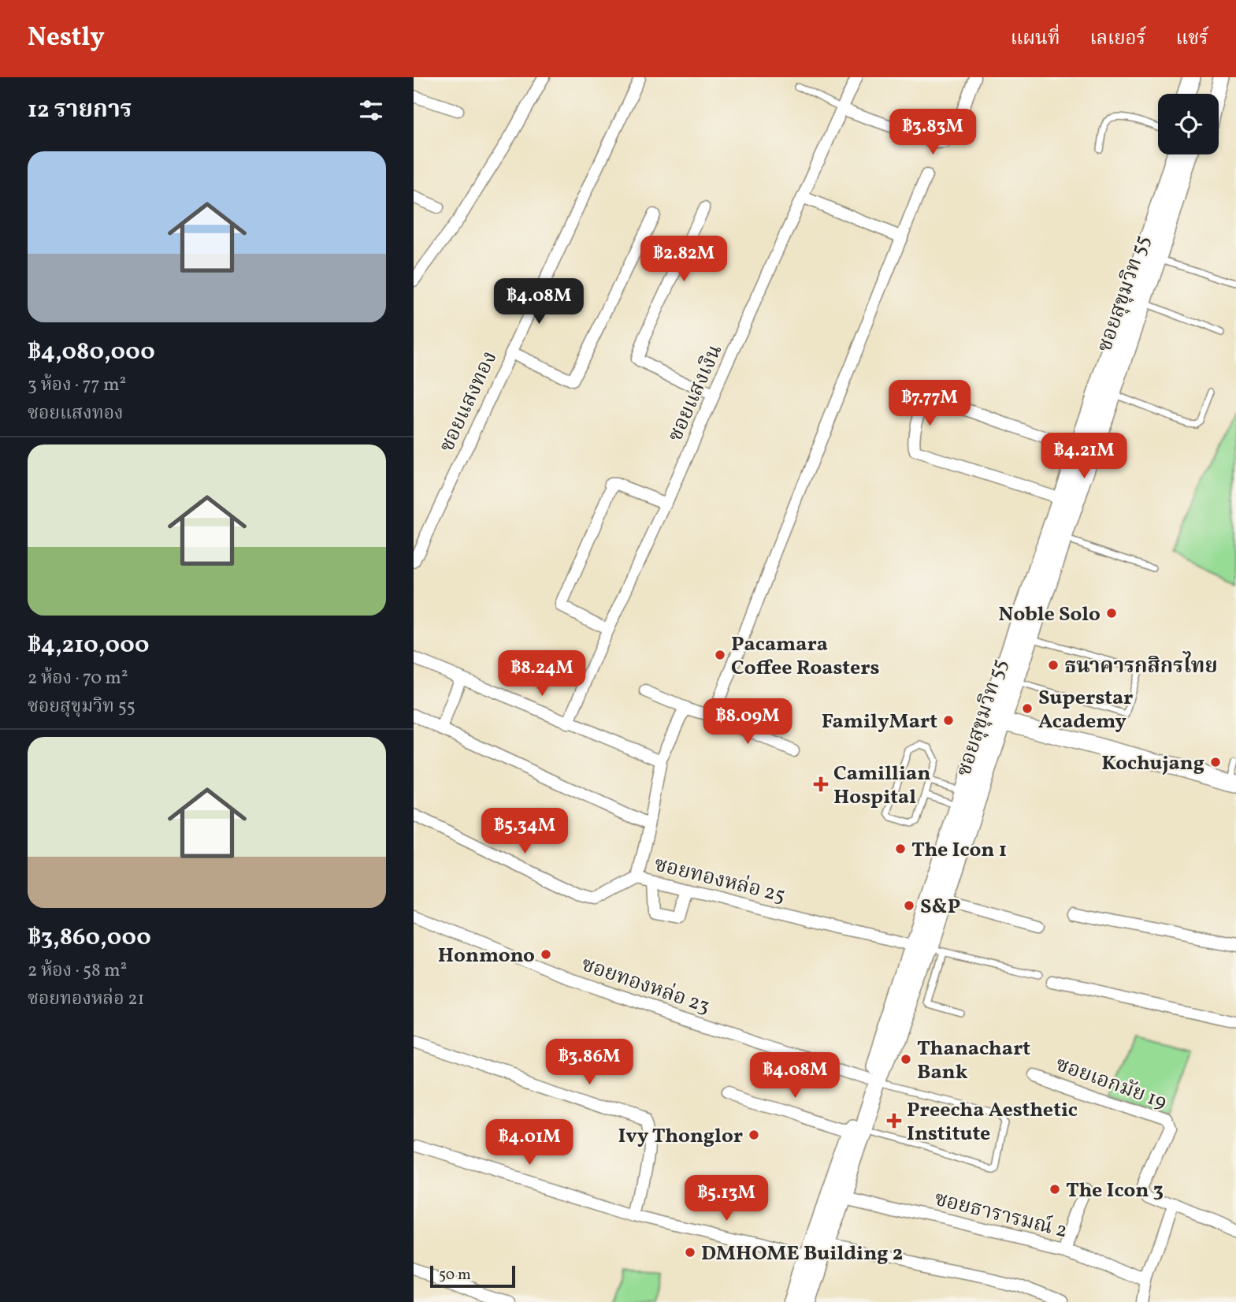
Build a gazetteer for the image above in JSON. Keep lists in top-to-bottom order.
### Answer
{
  "streets": {
    "main road": ["ซอยสุขุมวิท 55"],
    "street": [
      "ซอยแสงเงิน",
      "ซอยแสงทอง",
      "ซอยทองหล่อ 25",
      "ซอยทองหล่อ 23",
      "ซอยเอกมัย 19",
      "ซอยธารารมณ์ 2"
    ]
  },
  "crossings": [
    ["ซอยสุขุมวิท 55", "ซอยทองหล่อ 25"],
    ["ซอยสุขุมวิท 55", "ซอยทองหล่อ 23"],
    ["ซอยสุขุมวิท 55", "ซอยธารารมณ์ 2"]
  ],
  "places": {
    "other": [
      "Noble Solo",
      "Pacamara Coffee Roasters",
      "ธนาคารกสิกรไทย",
      "Superstar Academy",
      "FamilyMart",
      "Kochujang",
      "The Icon 1",
      "S&P",
      "Honmono",
      "Thanachart Bank",
      "Ivy Thonglor",
      "The Icon 3",
      "DMHOME Building 2"
    ],
    "health": ["Camillian Hospital", "Preecha Aesthetic Institute"]
  },
  "scale_bar": "50 m",
  "page": {
    "header": "Nestly",
    "nav": ["แผนที่", "เลเยอร์", "แชร์"],
    "heading": "12 รายการ",
    "price": [
      "฿3.83M",
      "฿2.82M",
      "฿4.08M",
      "฿7.77M",
      "฿4.21M",
      "฿8.24M",
      "฿8.09M",
      "฿5.34M",
      "฿3.86M",
      "฿4.08M",
      "฿4.01M",
      "฿5.13M"
    ],
    "list": [
      {
        "name": "฿4,080,000",
        "note": "3 ห้อง · 77 m² · ซอยแสงทอง"
      },
      {
        "name": "฿4,210,000",
        "note": "2 ห้อง · 70 m² · ซอยสุขุมวิท 55"
      },
      {
        "name": "฿3,860,000",
        "note": "2 ห้อง · 58 m² · ซอยทองหล่อ 21"
      }
    ],
    "scale": "50 m"
  }
}
